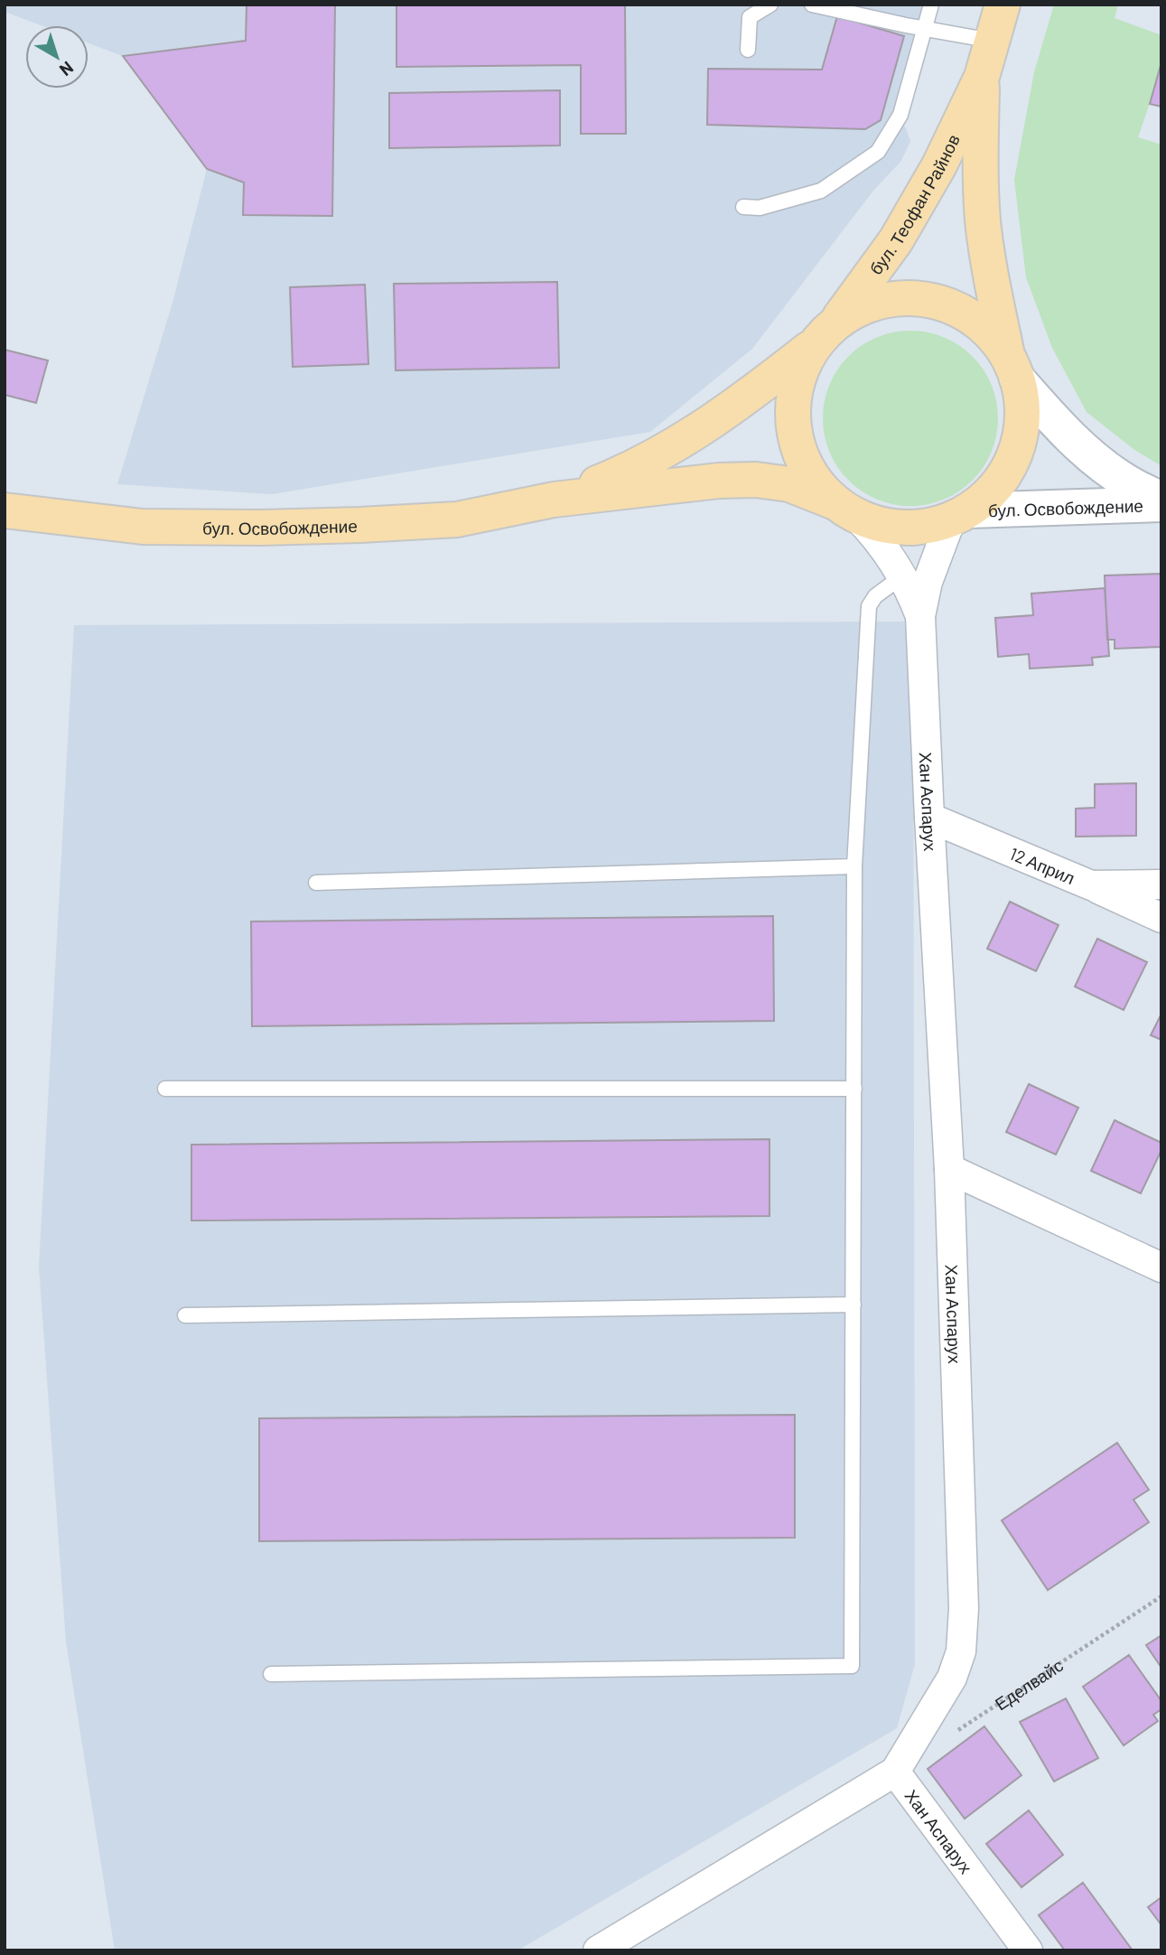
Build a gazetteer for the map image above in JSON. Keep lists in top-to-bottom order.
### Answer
{
  "streets": {
    "main road": ["бул. Теофан Райнов", "бул. Освобождение"],
    "street": ["Хан Аспарух", "12 Април"],
    "path": ["Еделвайс"]
  },
  "crossings": [
    ["бул. Теофан Райнов", "бул. Освобождение"],
    ["бул. Теофан Райнов", "Хан Аспарух"],
    ["бул. Освобождение", "Хан Аспарух"],
    ["Хан Аспарух", "12 Април"]
  ],
  "north": "bottom right"
}
